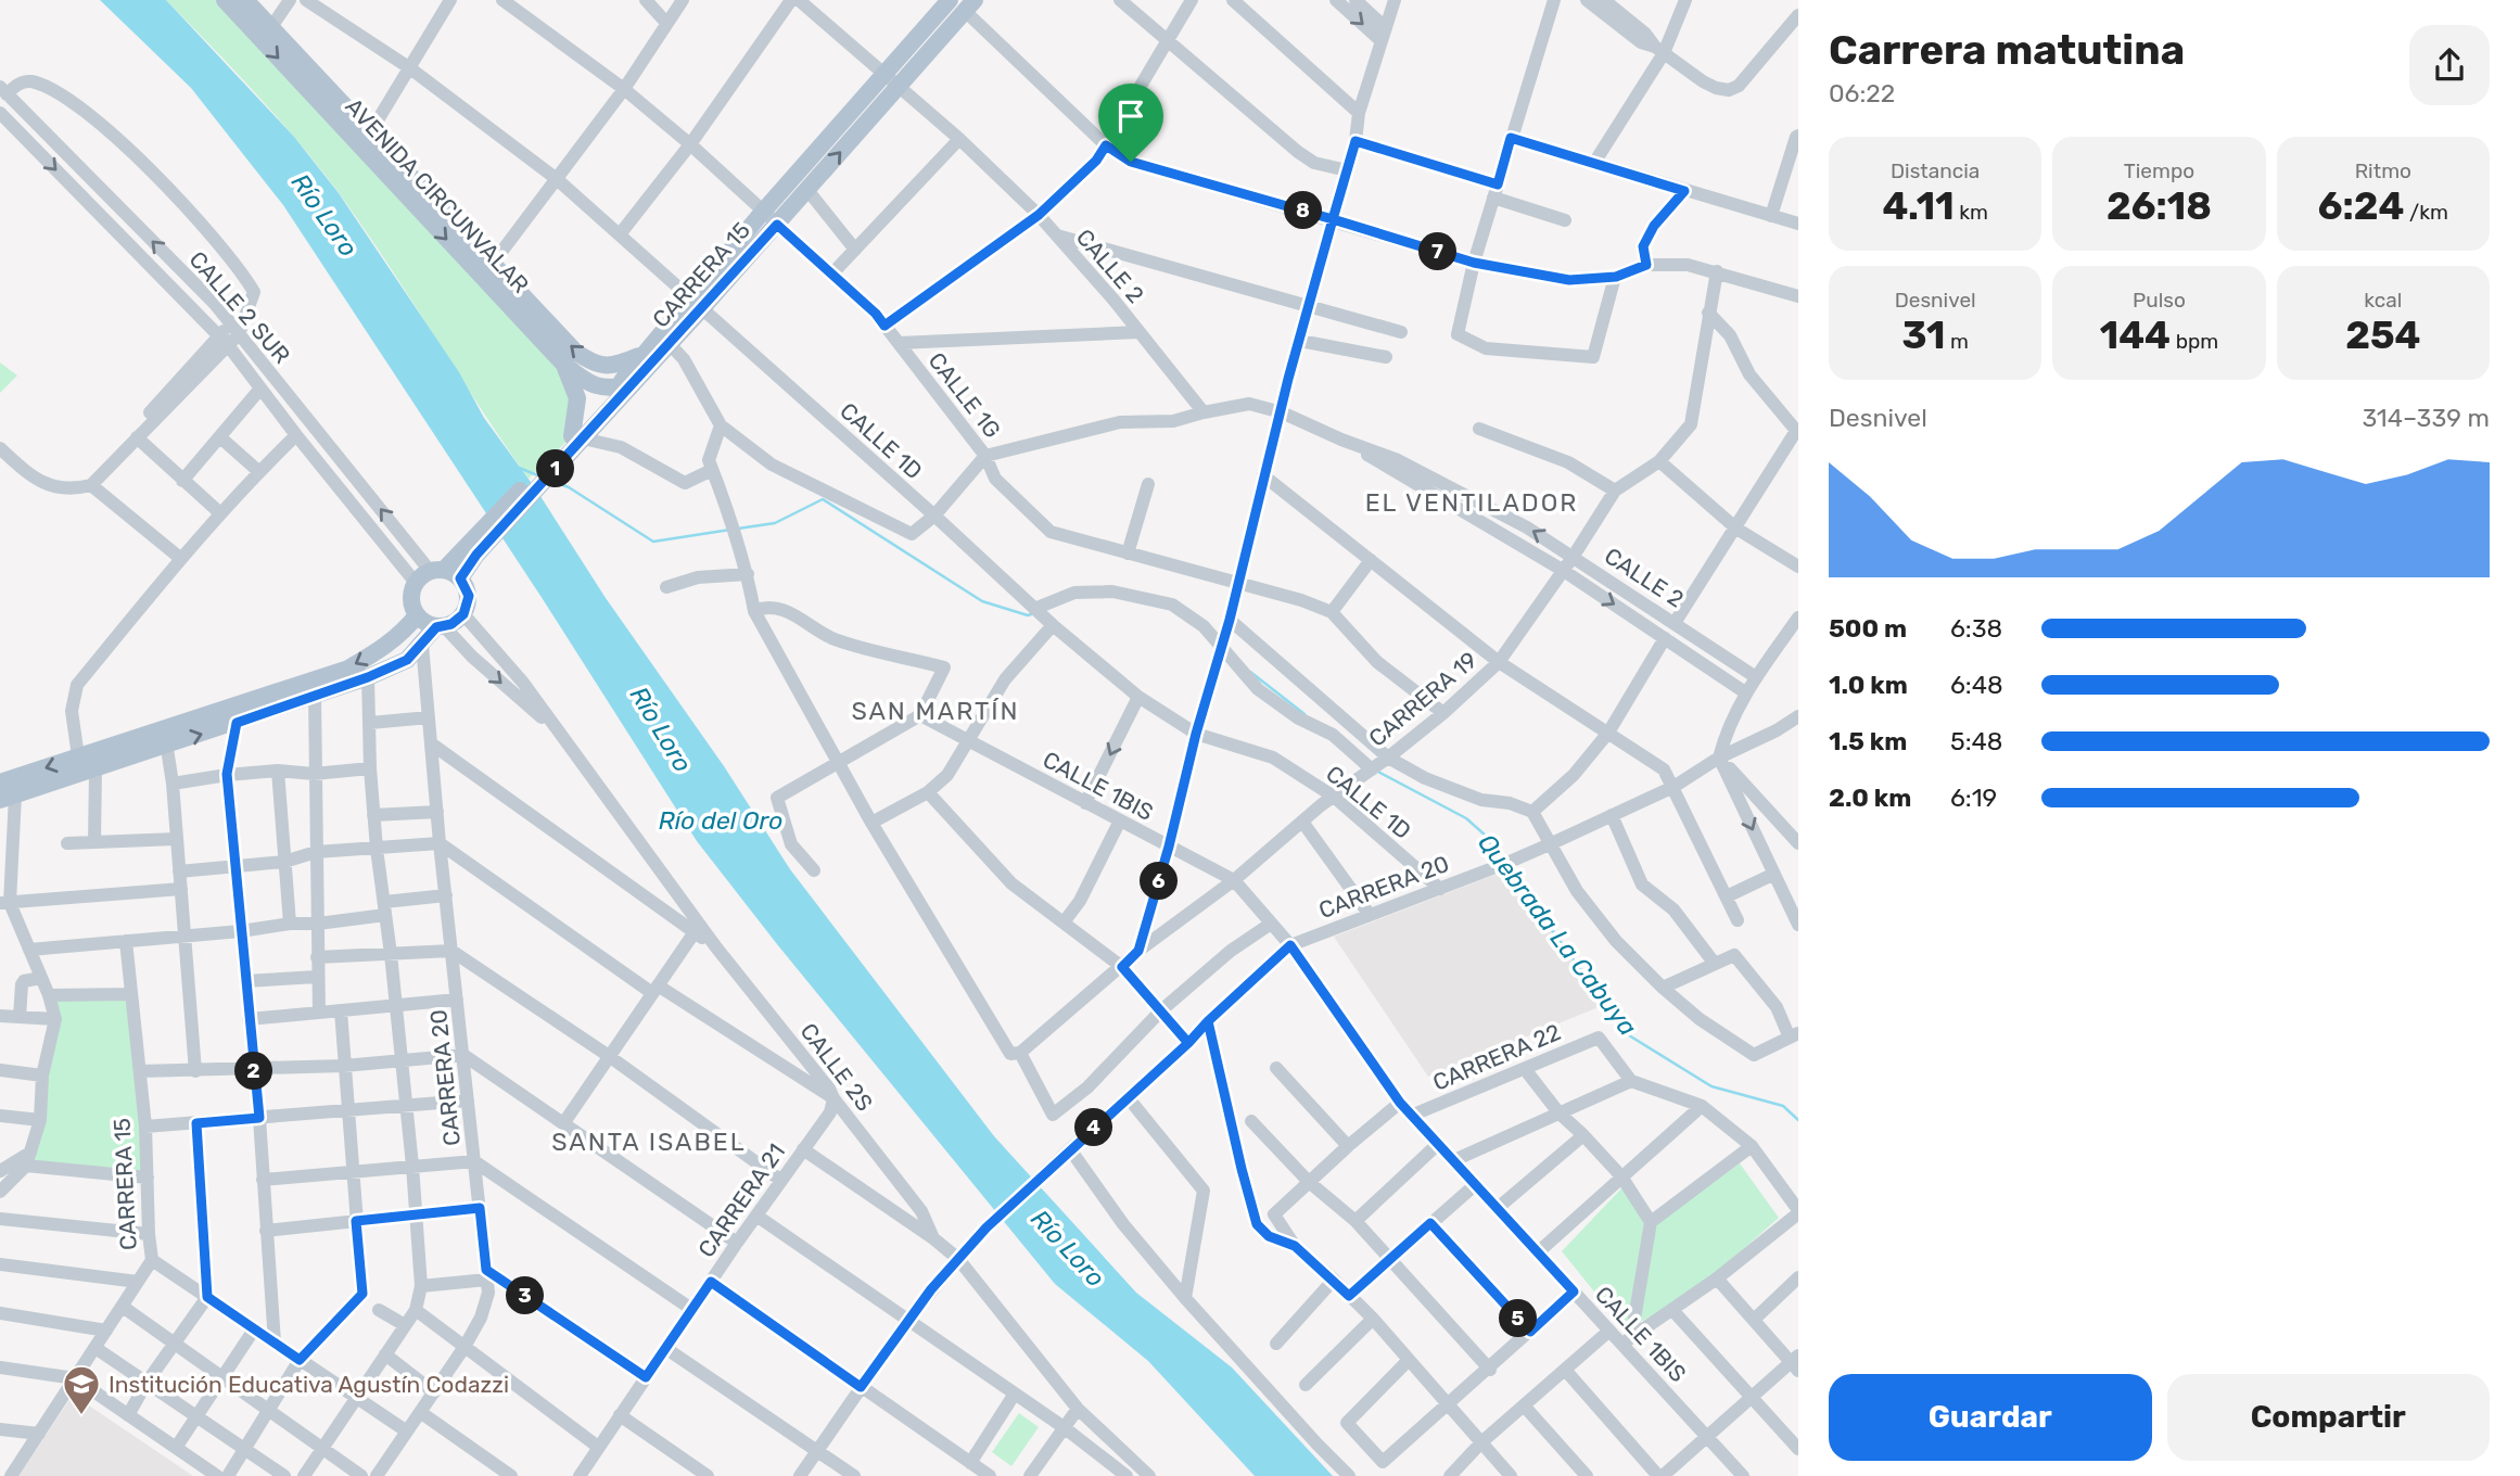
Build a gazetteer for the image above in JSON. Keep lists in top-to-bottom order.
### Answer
{
  "streets": {
    "main road": ["AVENIDA CIRCUNVALAR", "CARRERA 15"],
    "street": [
      "CALLE 2",
      "CALLE 2 SUR",
      "CALLE 1G",
      "CALLE 1D",
      "CARRERA 19",
      "CALLE 1BIS",
      "CARRERA 20",
      "CARRERA 22",
      "CALLE 2S",
      "CARRERA 21"
    ]
  },
  "crossings": [
    ["AVENIDA CIRCUNVALAR", "CARRERA 15"],
    ["CALLE 2", "CARRERA 15"],
    ["CALLE 2", "CARRERA 19"],
    ["CARRERA 15", "CALLE 2 SUR"],
    ["CARRERA 15", "CALLE 1G"],
    ["CARRERA 15", "CALLE 1D"],
    ["CALLE 1G", "CARRERA 19"],
    ["CALLE 1D", "CARRERA 19"],
    ["CALLE 1D", "CARRERA 20"],
    ["CARRERA 19", "CALLE 1BIS"],
    ["CALLE 1BIS", "CARRERA 20"],
    ["CALLE 1BIS", "CARRERA 22"],
    ["CALLE 2S", "CARRERA 21"]
  ],
  "districts": ["EL VENTILADOR", "SAN MARTÍN", "SANTA ISABEL"],
  "water": ["Río Loro", "Río del Oro", "Quebrada La Cabuya"],
  "places": {
    "school or university": ["Institución Educativa Agustín Codazzi"]
  },
  "page": {
    "heading": ["Carrera matutina", "06:22"],
    "stats": [
      ["Distancia", "4.11 km"],
      ["Tiempo", "26:18"],
      ["Ritmo", "6:24 /km"],
      ["Desnivel", "31 m"],
      ["Pulso", "144 bpm"],
      ["kcal", "254"]
    ],
    "pins": [
      "8",
      "7",
      "1",
      "6",
      "2",
      "4",
      "3",
      "5"
    ],
    "chart": ["Desnivel", "314–339 m"],
    "list": [
      {
        "name": "500 m",
        "note": "6:38"
      },
      {
        "name": "1.0 km",
        "note": "6:48"
      },
      {
        "name": "1.5 km",
        "note": "5:48"
      },
      {
        "name": "2.0 km",
        "note": "6:19"
      }
    ],
    "buttons": ["Guardar", "Compartir"]
  }
}
